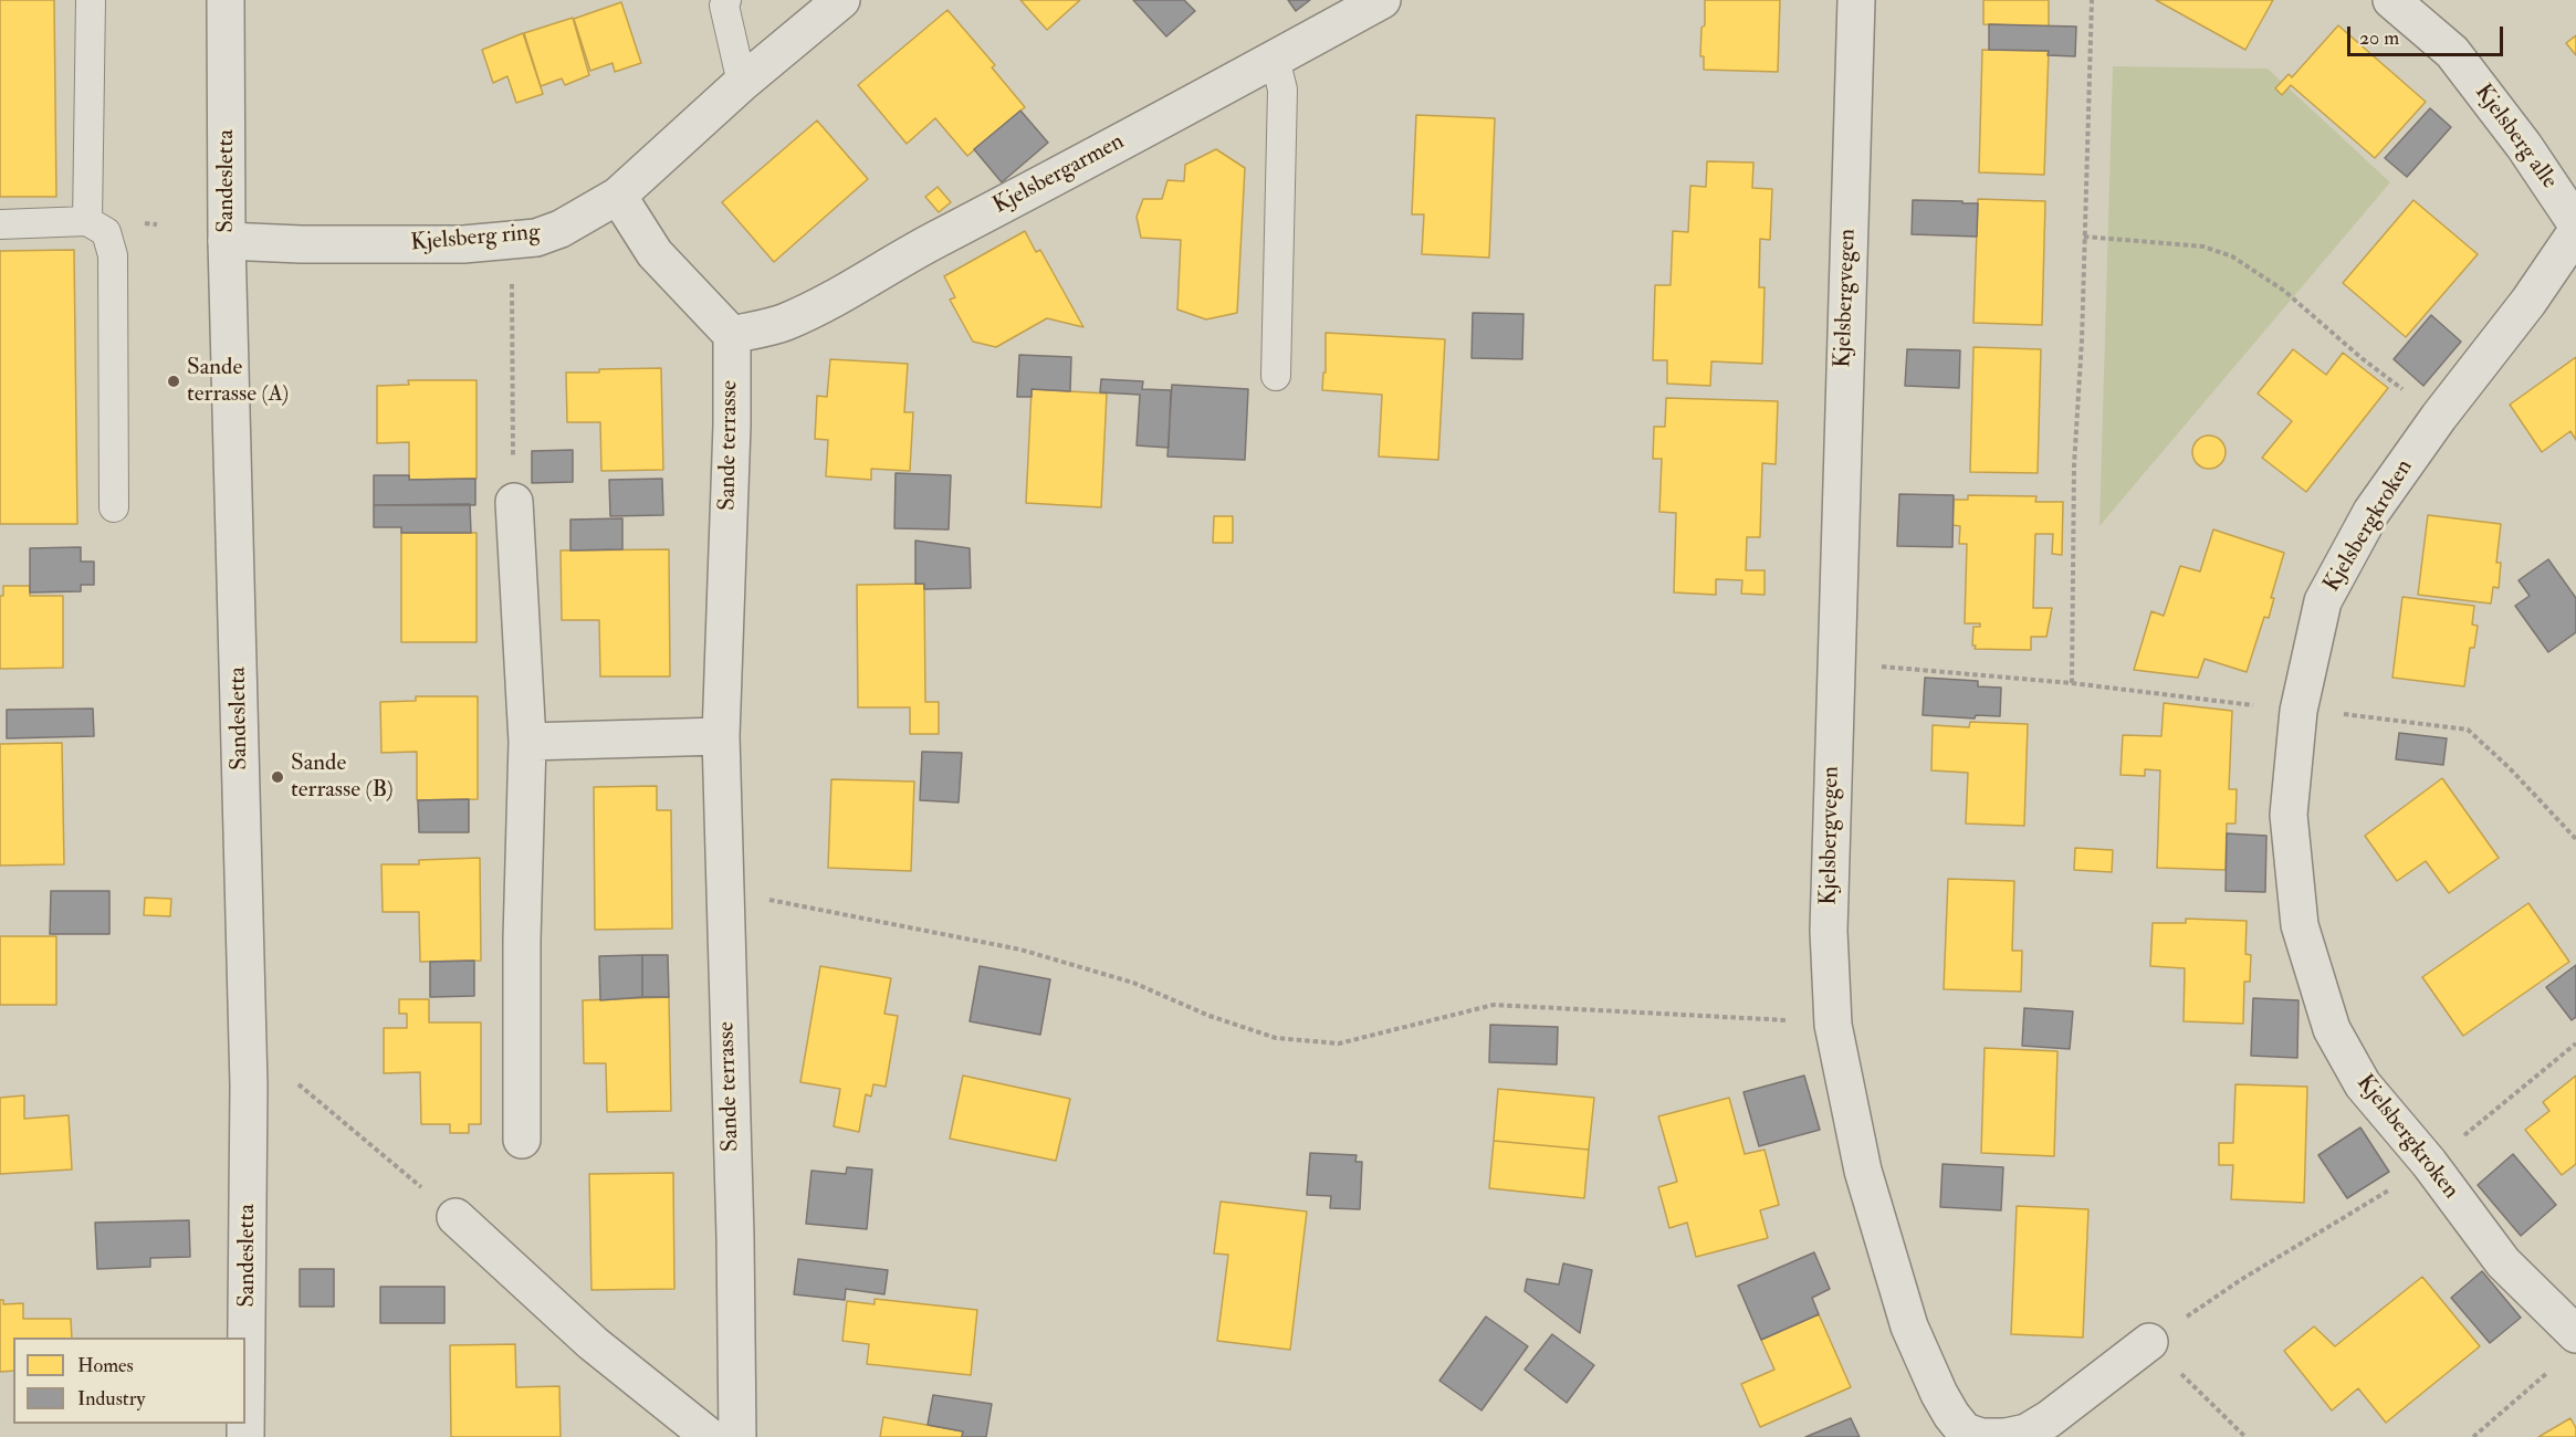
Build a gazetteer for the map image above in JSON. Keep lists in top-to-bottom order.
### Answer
{
  "streets": {
    "street": [
      "Kjelsberg alle",
      "Kjelsbergarmen",
      "Sandesletta",
      "Kjelsberg ring",
      "Kjelsbergvegen",
      "Sande terrasse",
      "Kjelsbergkroken"
    ]
  },
  "crossings": [
    ["Kjelsbergarmen", "Sande terrasse"],
    ["Sandesletta", "Kjelsberg ring"]
  ],
  "places": ["Sande terrasse (A)", "Sande terrasse (B)"],
  "legend": ["Homes", "Industry"],
  "scale_bar": "20 m"
}
